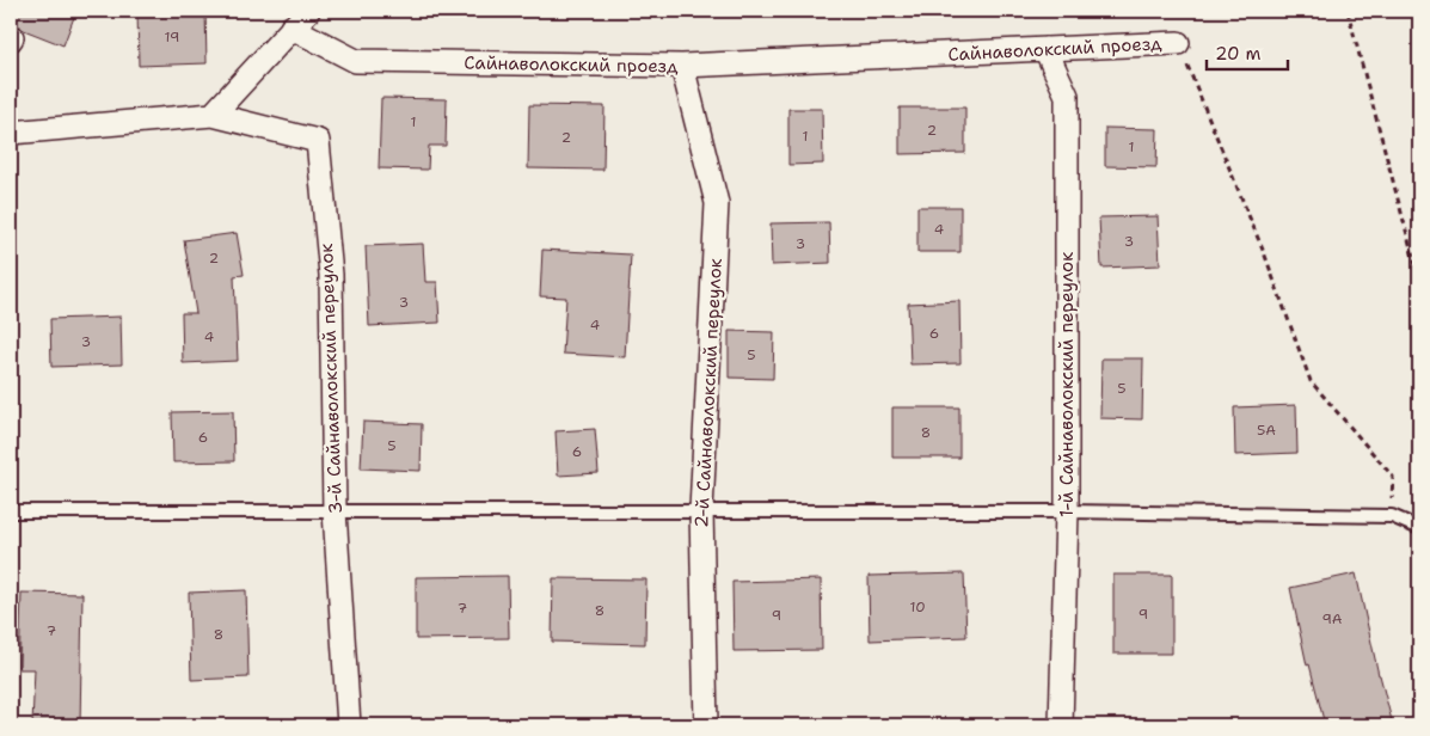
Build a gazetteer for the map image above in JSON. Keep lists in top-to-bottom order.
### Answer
{
  "streets": {
    "street": [
      "Сайнаволокский проезд",
      "3-й Сайнаволокский переулок",
      "1-й Сайнаволокский переулок",
      "2-й Сайнаволокский переулок"
    ]
  },
  "crossings": [
    ["Сайнаволокский проезд", "1-й Сайнаволокский переулок"],
    ["Сайнаволокский проезд", "2-й Сайнаволокский переулок"]
  ],
  "house_numbers": [
    "19",
    "1",
    "2",
    "1",
    "2",
    "1",
    "4",
    "3",
    "3",
    "2",
    "3",
    "4",
    "6",
    "4",
    "3",
    "5",
    "5",
    "5А",
    "8",
    "6",
    "5",
    "6",
    "10",
    "7",
    "8",
    "9",
    "9",
    "9А",
    "7",
    "8"
  ],
  "scale_bar": "20 m"
}
